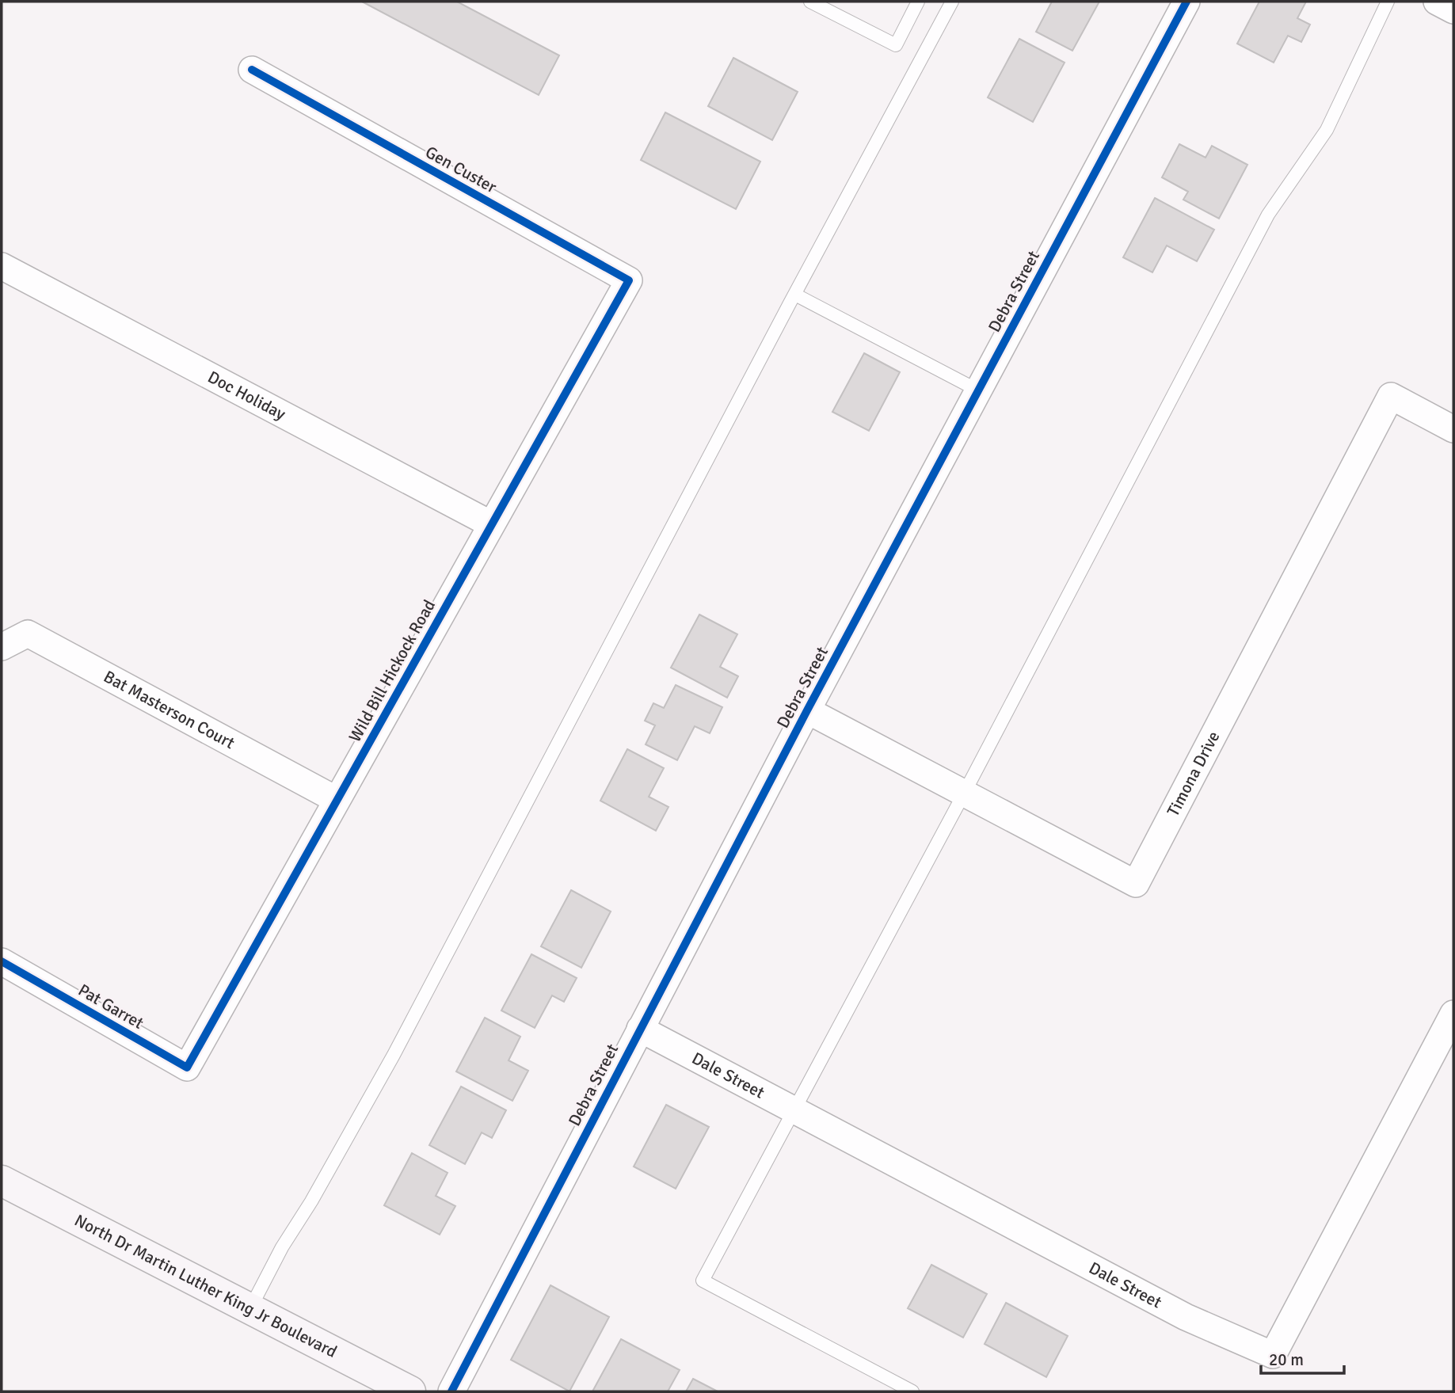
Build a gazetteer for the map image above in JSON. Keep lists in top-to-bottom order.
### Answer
{
  "streets": {
    "street": [
      "Gen Custer",
      "Debra Street",
      "Doc Holiday",
      "Wild Bill Hickock Road",
      "Bat Masterson Court",
      "Timona Drive",
      "Pat Garret",
      "Dale Street",
      "North Dr Martin Luther King Jr Boulevard"
    ]
  },
  "crossings": [
    ["Gen Custer", "Wild Bill Hickock Road"],
    ["Debra Street", "Timona Drive"],
    ["Debra Street", "Dale Street"],
    ["Doc Holiday", "Wild Bill Hickock Road"],
    ["Wild Bill Hickock Road", "Bat Masterson Court"],
    ["Wild Bill Hickock Road", "Pat Garret"]
  ],
  "scale_bar": "20 m"
}
